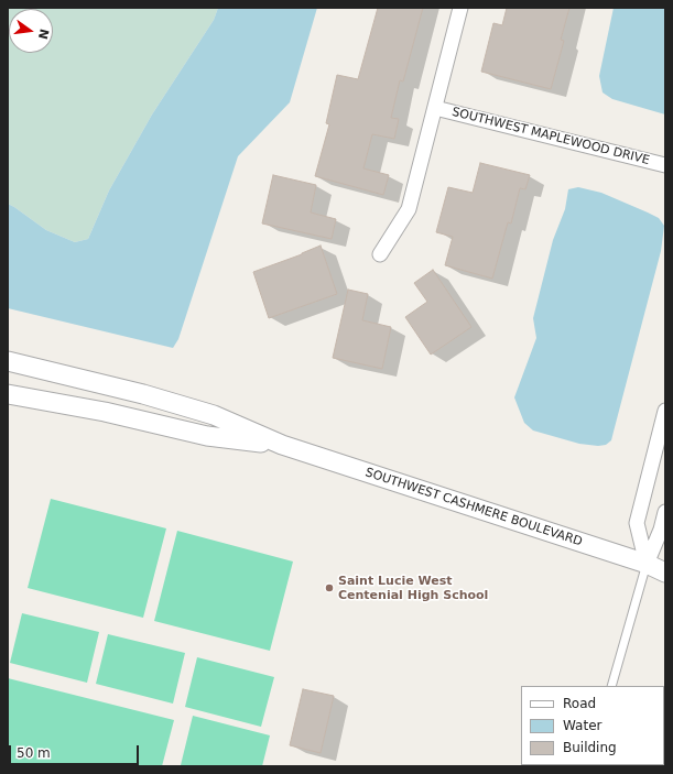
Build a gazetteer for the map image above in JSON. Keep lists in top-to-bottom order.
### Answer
{
  "streets": {
    "street": ["SOUTHWEST MAPLEWOOD DRIVE", "SOUTHWEST CASHMERE BOULEVARD"]
  },
  "places": ["Saint Lucie West Centenial High School"],
  "legend": ["Road", "Water", "Building"],
  "scale_bar": "50 m",
  "north": "right"
}
